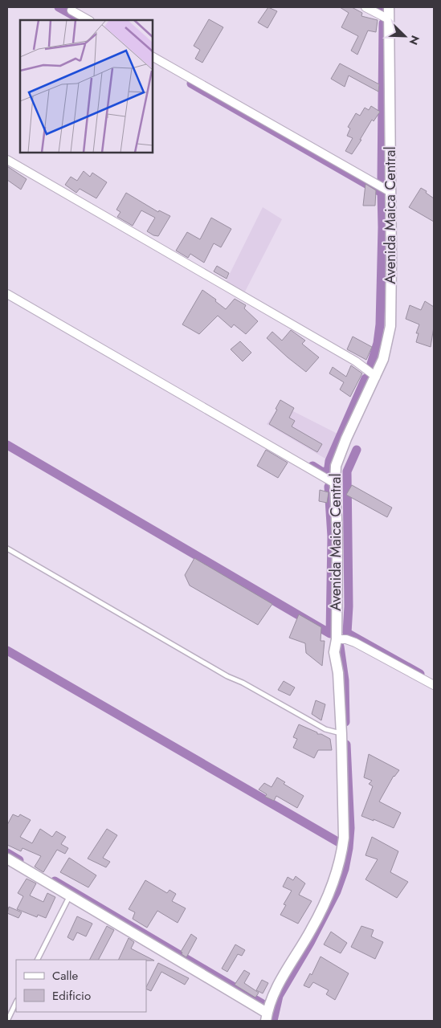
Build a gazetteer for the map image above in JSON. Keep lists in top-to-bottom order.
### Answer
{
  "streets": {
    "street": ["Avenida Maica Central"]
  },
  "legend": ["Calle", "Edificio"],
  "north": "bottom right"
}
